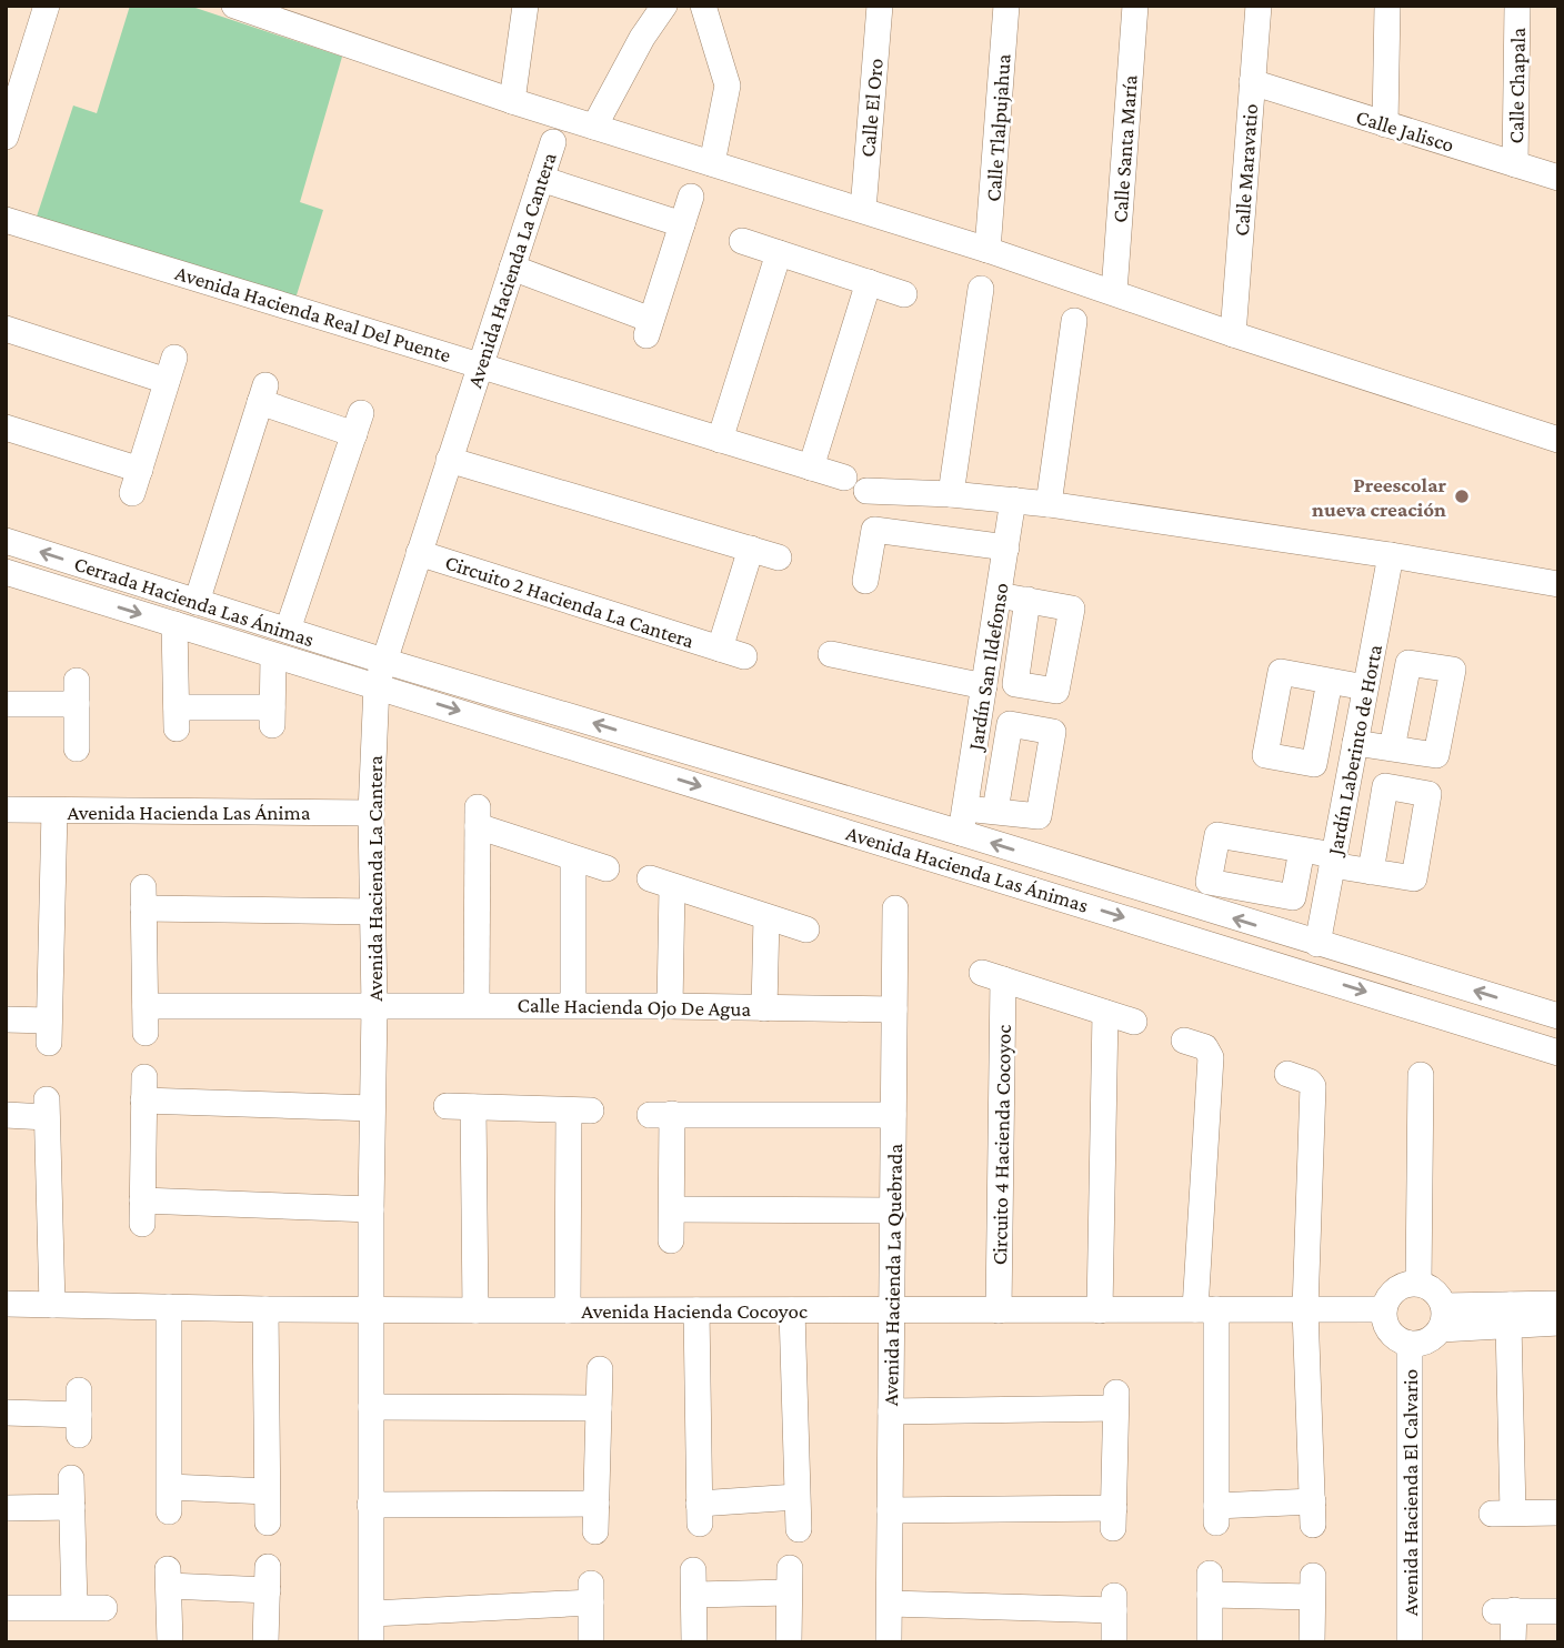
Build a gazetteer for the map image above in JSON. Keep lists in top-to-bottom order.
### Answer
{
  "streets": {
    "street": [
      "Calle Chapala",
      "Calle El Oro",
      "Calle Tlalpujahua",
      "Calle Jalisco",
      "Calle Santa María",
      "Calle Maravatio",
      "Avenida Hacienda La Cantera",
      "Avenida Hacienda Real Del Puente",
      "Cerrada Hacienda Las Ánimas",
      "Circuito 2 Hacienda La Cantera",
      "Jardín San Ildefonso",
      "Jardín Laberinto de Horta",
      "Avenida Hacienda Las Ánima",
      "Avenida Hacienda Las Ánimas",
      "Calle Hacienda Ojo De Agua",
      "Circuito 4 Hacienda Cocoyoc",
      "Avenida Hacienda La Quebrada",
      "Avenida Hacienda Cocoyoc",
      "Avenida Hacienda El Calvario"
    ]
  },
  "crossings": [
    ["Calle Chapala", "Calle Jalisco"],
    ["Calle Jalisco", "Calle Maravatio"],
    ["Avenida Hacienda La Cantera", "Avenida Hacienda Real Del Puente"],
    ["Avenida Hacienda La Cantera", "Cerrada Hacienda Las Ánimas"],
    ["Avenida Hacienda La Cantera", "Circuito 2 Hacienda La Cantera"],
    ["Avenida Hacienda La Cantera", "Avenida Hacienda Las Ánima"],
    ["Avenida Hacienda La Cantera", "Avenida Hacienda Las Ánimas"],
    ["Avenida Hacienda La Cantera", "Calle Hacienda Ojo De Agua"],
    ["Avenida Hacienda La Cantera", "Avenida Hacienda Cocoyoc"],
    ["Cerrada Hacienda Las Ánimas", "Avenida Hacienda Las Ánimas"],
    ["Jardín San Ildefonso", "Avenida Hacienda Las Ánimas"],
    ["Jardín Laberinto de Horta", "Avenida Hacienda Las Ánimas"],
    ["Calle Hacienda Ojo De Agua", "Avenida Hacienda La Quebrada"],
    ["Circuito 4 Hacienda Cocoyoc", "Avenida Hacienda Cocoyoc"],
    ["Avenida Hacienda La Quebrada", "Avenida Hacienda Cocoyoc"],
    ["Avenida Hacienda Cocoyoc", "Avenida Hacienda El Calvario"]
  ],
  "places": ["Preescolar nueva creación"]
}
